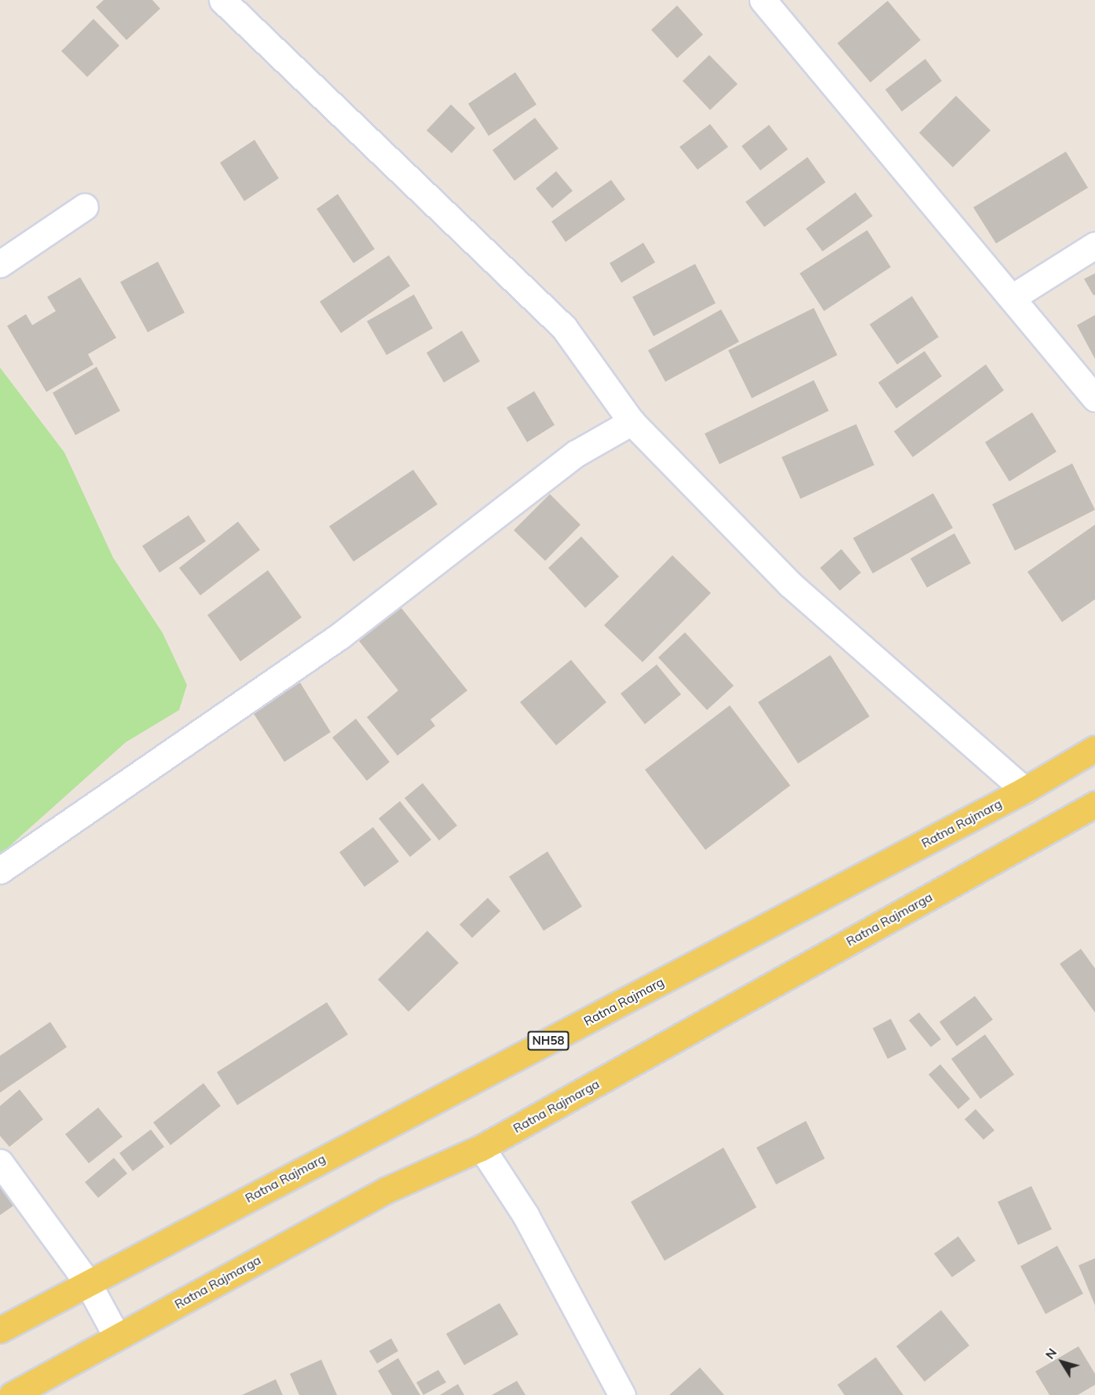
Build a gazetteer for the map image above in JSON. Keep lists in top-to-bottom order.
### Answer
{
  "streets": {
    "main road": ["Ratna Rajmarg", "Ratna Rajmarga", "NH58"]
  },
  "north": "top left"
}
